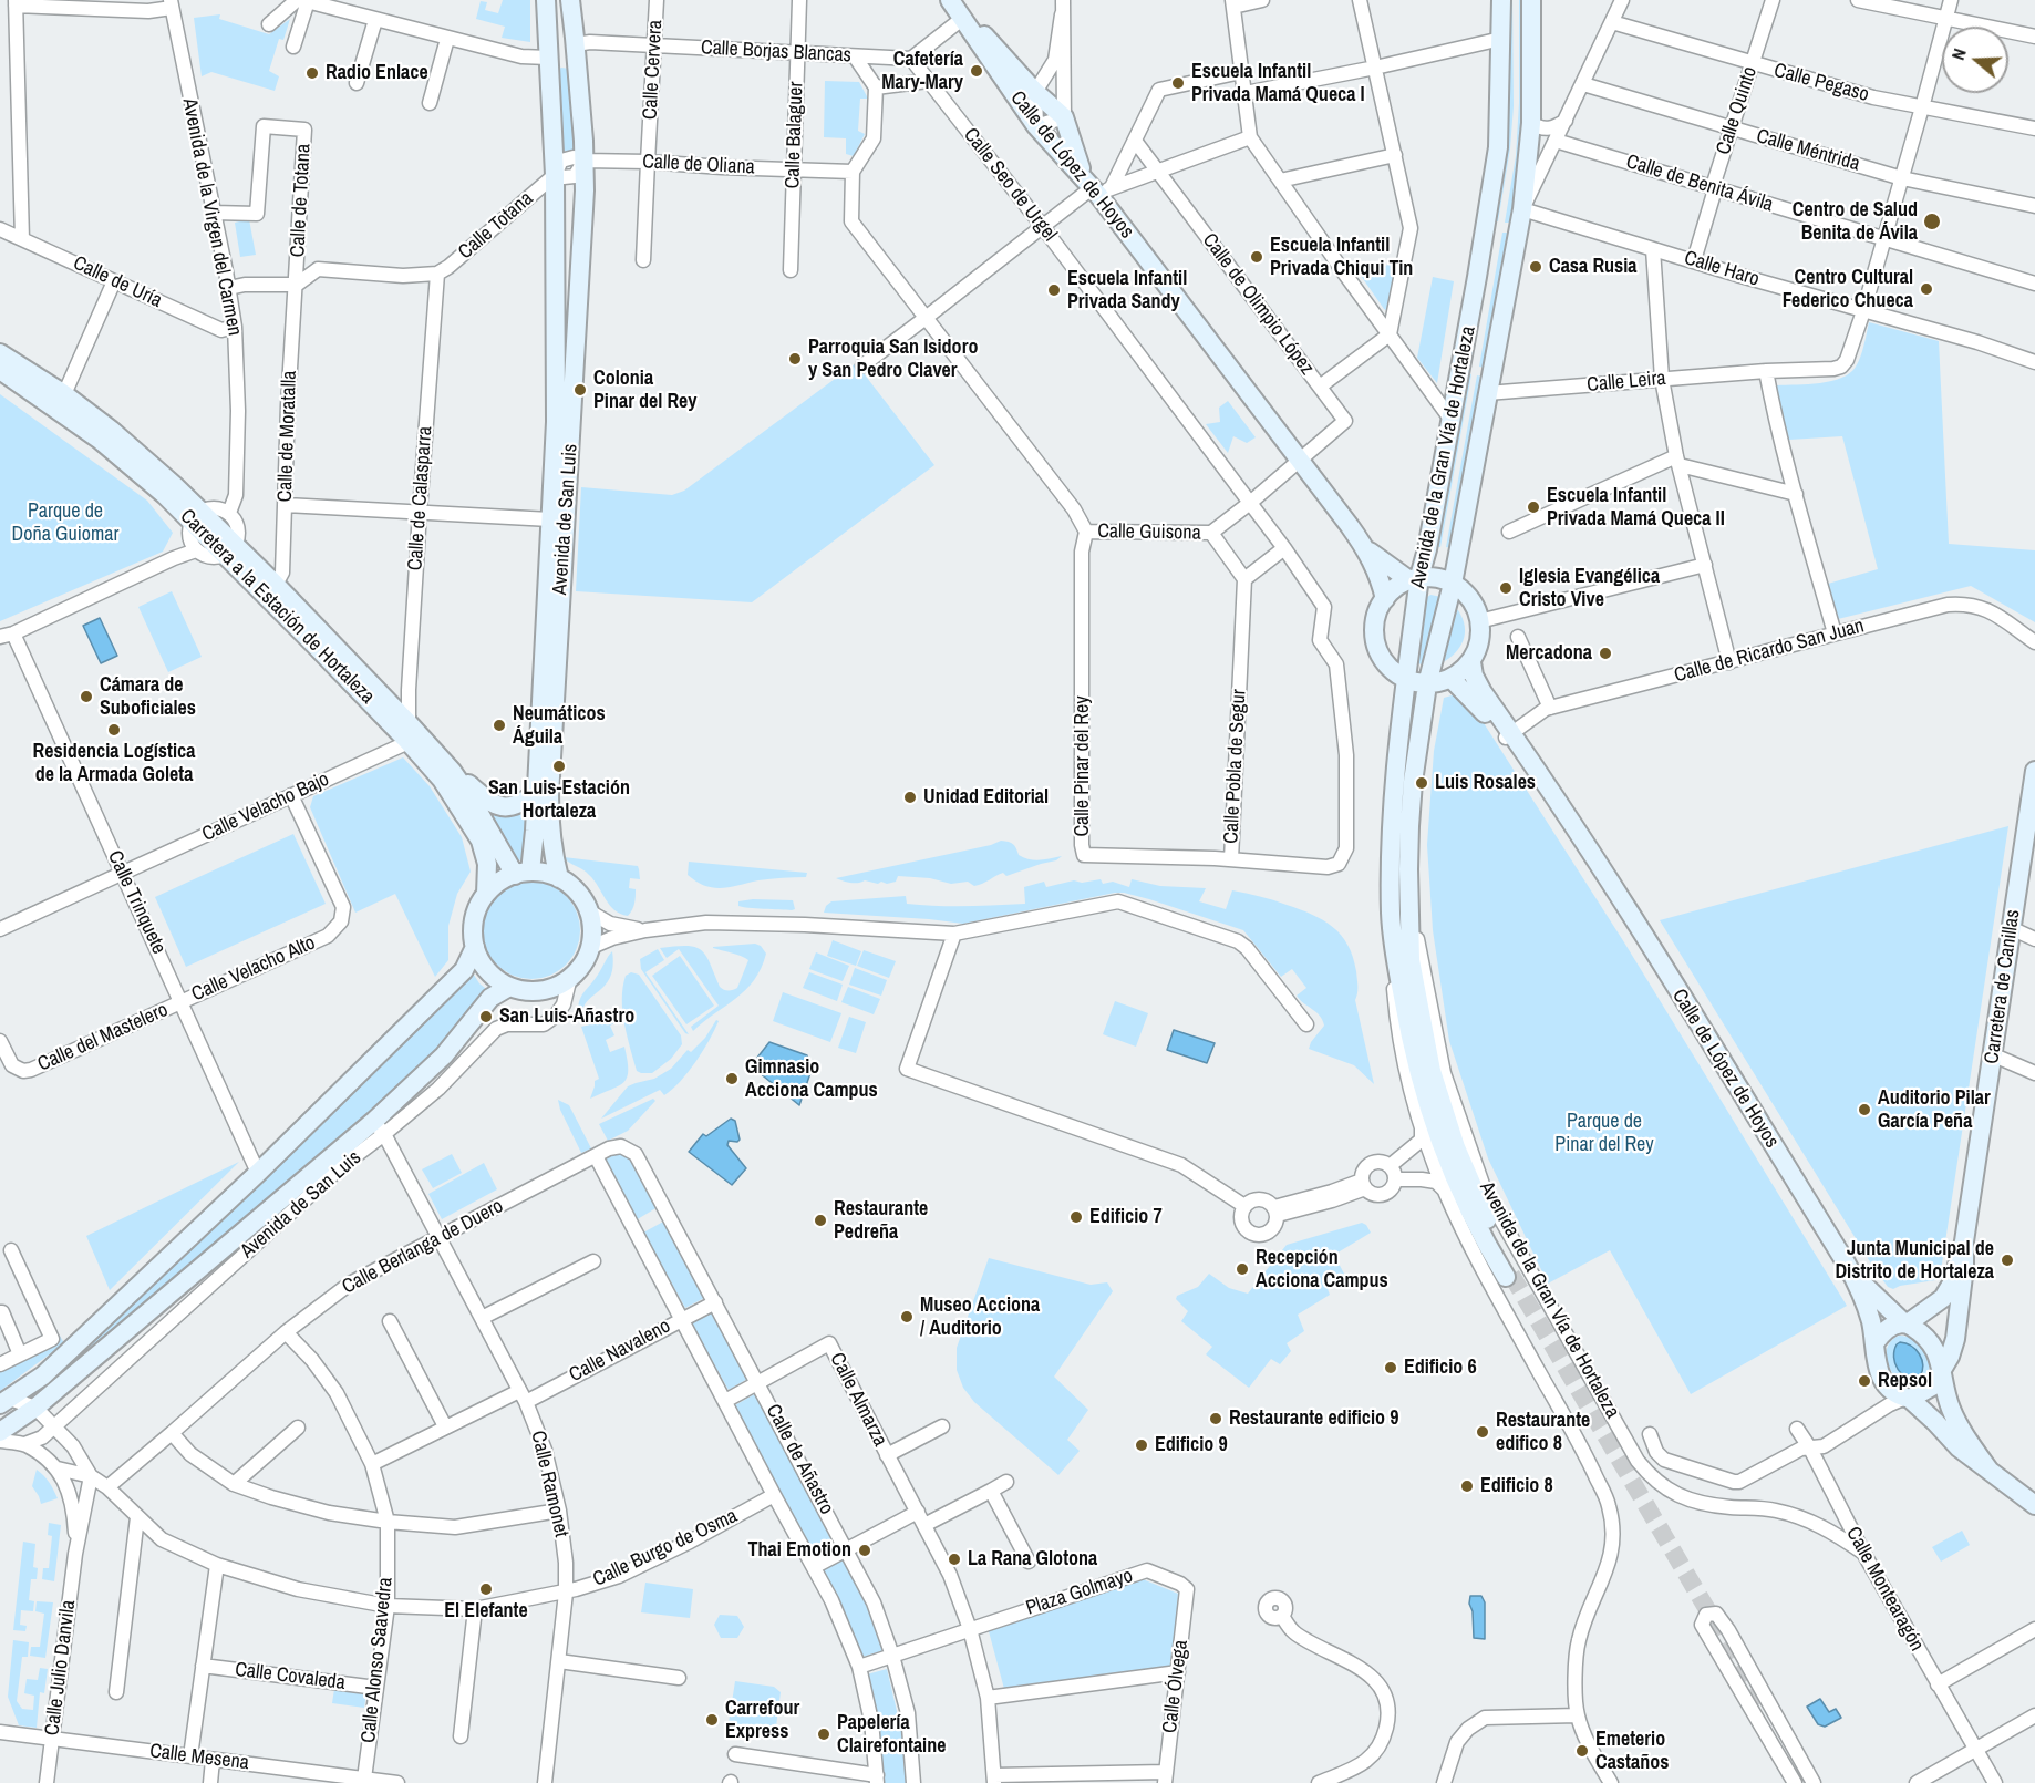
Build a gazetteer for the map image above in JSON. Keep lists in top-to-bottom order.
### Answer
{
  "streets": {
    "street": [
      "Calle Borjas Blancas",
      "Calle Cervera",
      "Calle Pegaso",
      "Calle Quinto",
      "Calle Balaguer",
      "Calle Méntrida",
      "Calle de Oliana",
      "Calle de López de Hoyos",
      "Calle de Benita Ávila",
      "Calle Seo de Urgel",
      "Calle de Totana",
      "Avenida de la Virgen del Carmen",
      "Calle Totana",
      "Calle Haro",
      "Calle de Uría",
      "Calle de Olimpio López",
      "Calle Leira",
      "Calle de Moratalla",
      "Avenida de la Gran Vía de Hortaleza",
      "Calle de Calasparra",
      "Avenida de San Luis",
      "Calle Guisona",
      "Carretera a la Estación de Hortaleza",
      "Calle de Ricardo San Juan",
      "Calle Pinar del Rey",
      "Calle Pobla de Segur",
      "Calle Velacho Bajo",
      "Calle Trinquete",
      "Calle Velacho Alto",
      "Carretera de Canillas",
      "Calle del Mastelero",
      "Calle Berlanga de Duero",
      "Calle Navaleno",
      "Calle Almarza",
      "Calle de Añastro",
      "Calle Ramonet",
      "Calle Burgo de Osma",
      "Calle Montearagón",
      "Plaza Golmayo",
      "Calle Alonso Saavedra",
      "Calle Julio Danvila",
      "Calle Covaleda",
      "Calle Ólvega",
      "Calle Mesena"
    ]
  },
  "crossings": [
    ["Calle Borjas Blancas", "Calle Cervera"],
    ["Calle Borjas Blancas", "Calle Balaguer"],
    ["Calle Borjas Blancas", "Calle Seo de Urgel"],
    ["Calle Borjas Blancas", "Avenida de San Luis"],
    ["Calle Cervera", "Calle de Oliana"],
    ["Calle Pegaso", "Calle Quinto"],
    ["Calle Quinto", "Calle Méntrida"],
    ["Calle Quinto", "Calle de Benita Ávila"],
    ["Calle Quinto", "Calle Haro"],
    ["Calle Balaguer", "Calle de Oliana"],
    ["Calle de Oliana", "Avenida de San Luis"],
    ["Calle de López de Hoyos", "Calle de Olimpio López"],
    ["Calle de López de Hoyos", "Avenida de la Gran Vía de Hortaleza"],
    ["Calle de López de Hoyos", "Calle de Ricardo San Juan"],
    ["Calle de López de Hoyos", "Carretera de Canillas"],
    ["Calle Seo de Urgel", "Calle Pobla de Segur"],
    ["Calle de Totana", "Avenida de la Virgen del Carmen"],
    ["Calle de Totana", "Calle Totana"],
    ["Calle de Totana", "Calle de Moratalla"],
    ["Calle de Totana", "Calle de Calasparra"],
    ["Avenida de la Virgen del Carmen", "Calle de Uría"],
    ["Calle Totana", "Calle de Calasparra"],
    ["Calle Totana", "Avenida de San Luis"],
    ["Calle Haro", "Calle Leira"],
    ["Calle Haro", "Avenida de la Gran Vía de Hortaleza"],
    ["Calle Leira", "Avenida de la Gran Vía de Hortaleza"],
    ["Calle de Moratalla", "Carretera a la Estación de Hortaleza"],
    ["Avenida de la Gran Vía de Hortaleza", "Calle Montearagón"],
    ["Calle de Calasparra", "Carretera a la Estación de Hortaleza"],
    ["Avenida de San Luis", "Carretera a la Estación de Hortaleza"],
    ["Avenida de San Luis", "Calle Ramonet"],
    ["Avenida de San Luis", "Calle Julio Danvila"],
    ["Calle Guisona", "Calle Pinar del Rey"],
    ["Carretera a la Estación de Hortaleza", "Calle Velacho Bajo"],
    ["Calle Pinar del Rey", "Calle Pobla de Segur"],
    ["Calle Velacho Bajo", "Calle Trinquete"],
    ["Calle Velacho Bajo", "Calle Velacho Alto"],
    ["Calle Trinquete", "Calle Velacho Alto"],
    ["Calle Trinquete", "Calle del Mastelero"],
    ["Calle Velacho Alto", "Calle del Mastelero"],
    ["Calle Berlanga de Duero", "Calle de Añastro"],
    ["Calle Berlanga de Duero", "Calle Ramonet"],
    ["Calle Berlanga de Duero", "Calle Burgo de Osma"],
    ["Calle Berlanga de Duero", "Calle Alonso Saavedra"],
    ["Calle Navaleno", "Calle de Añastro"],
    ["Calle Navaleno", "Calle Ramonet"],
    ["Calle Navaleno", "Calle Alonso Saavedra"],
    ["Calle Almarza", "Calle de Añastro"],
    ["Calle Almarza", "Plaza Golmayo"],
    ["Calle de Añastro", "Calle Burgo de Osma"],
    ["Calle Ramonet", "Calle Burgo de Osma"],
    ["Calle Burgo de Osma", "Calle Alonso Saavedra"],
    ["Calle Burgo de Osma", "Calle Julio Danvila"],
    ["Plaza Golmayo", "Calle Ólvega"],
    ["Calle Alonso Saavedra", "Calle Covaleda"],
    ["Calle Alonso Saavedra", "Calle Mesena"],
    ["Calle Julio Danvila", "Calle Mesena"]
  ],
  "parks": ["Parque de Doña Guiomar", "Parque de Pinar del Rey"],
  "places": [
    "Cafetería Mary-Mary",
    "Radio Enlace",
    "Escuela Infantil Privada Mamá Queca I",
    "Centro de Salud Benita de Ávila",
    "Escuela Infantil Privada Chiqui Tin",
    "Casa Rusia",
    "Centro Cultural Federico Chueca",
    "Escuela Infantil Privada Sandy",
    "Parroquia San Isidoro y San Pedro Claver",
    "Colonia Pinar del Rey",
    "Escuela Infantil Privada Mamá Queca II",
    "Iglesia Evangélica Cristo Vive",
    "Mercadona",
    "Cámara de Suboficiales",
    "Neumáticos Águila",
    "Residencia Logística de la Armada Goleta",
    "San Luis-Estación Hortaleza",
    "Luis Rosales",
    "Unidad Editorial",
    "San Luis-Añastro",
    "Gimnasio Acciona Campus",
    "Auditorio Pilar García Peña",
    "Edificio 7",
    "Restaurante Pedreña",
    "Junta Municipal de Distrito de Hortaleza",
    "Recepción Acciona Campus",
    "Museo Acciona / Auditorio",
    "Edificio 6",
    "Repsol",
    "Restaurante edificio 9",
    "Restaurante edifico 8",
    "Edificio 9",
    "Edificio 8",
    "Thai Emotion",
    "La Rana Glotona",
    "El Elefante",
    "Carrefour Express",
    "Papelería Clairefontaine",
    "Emeterio Castaños"
  ],
  "north": "left"
}
